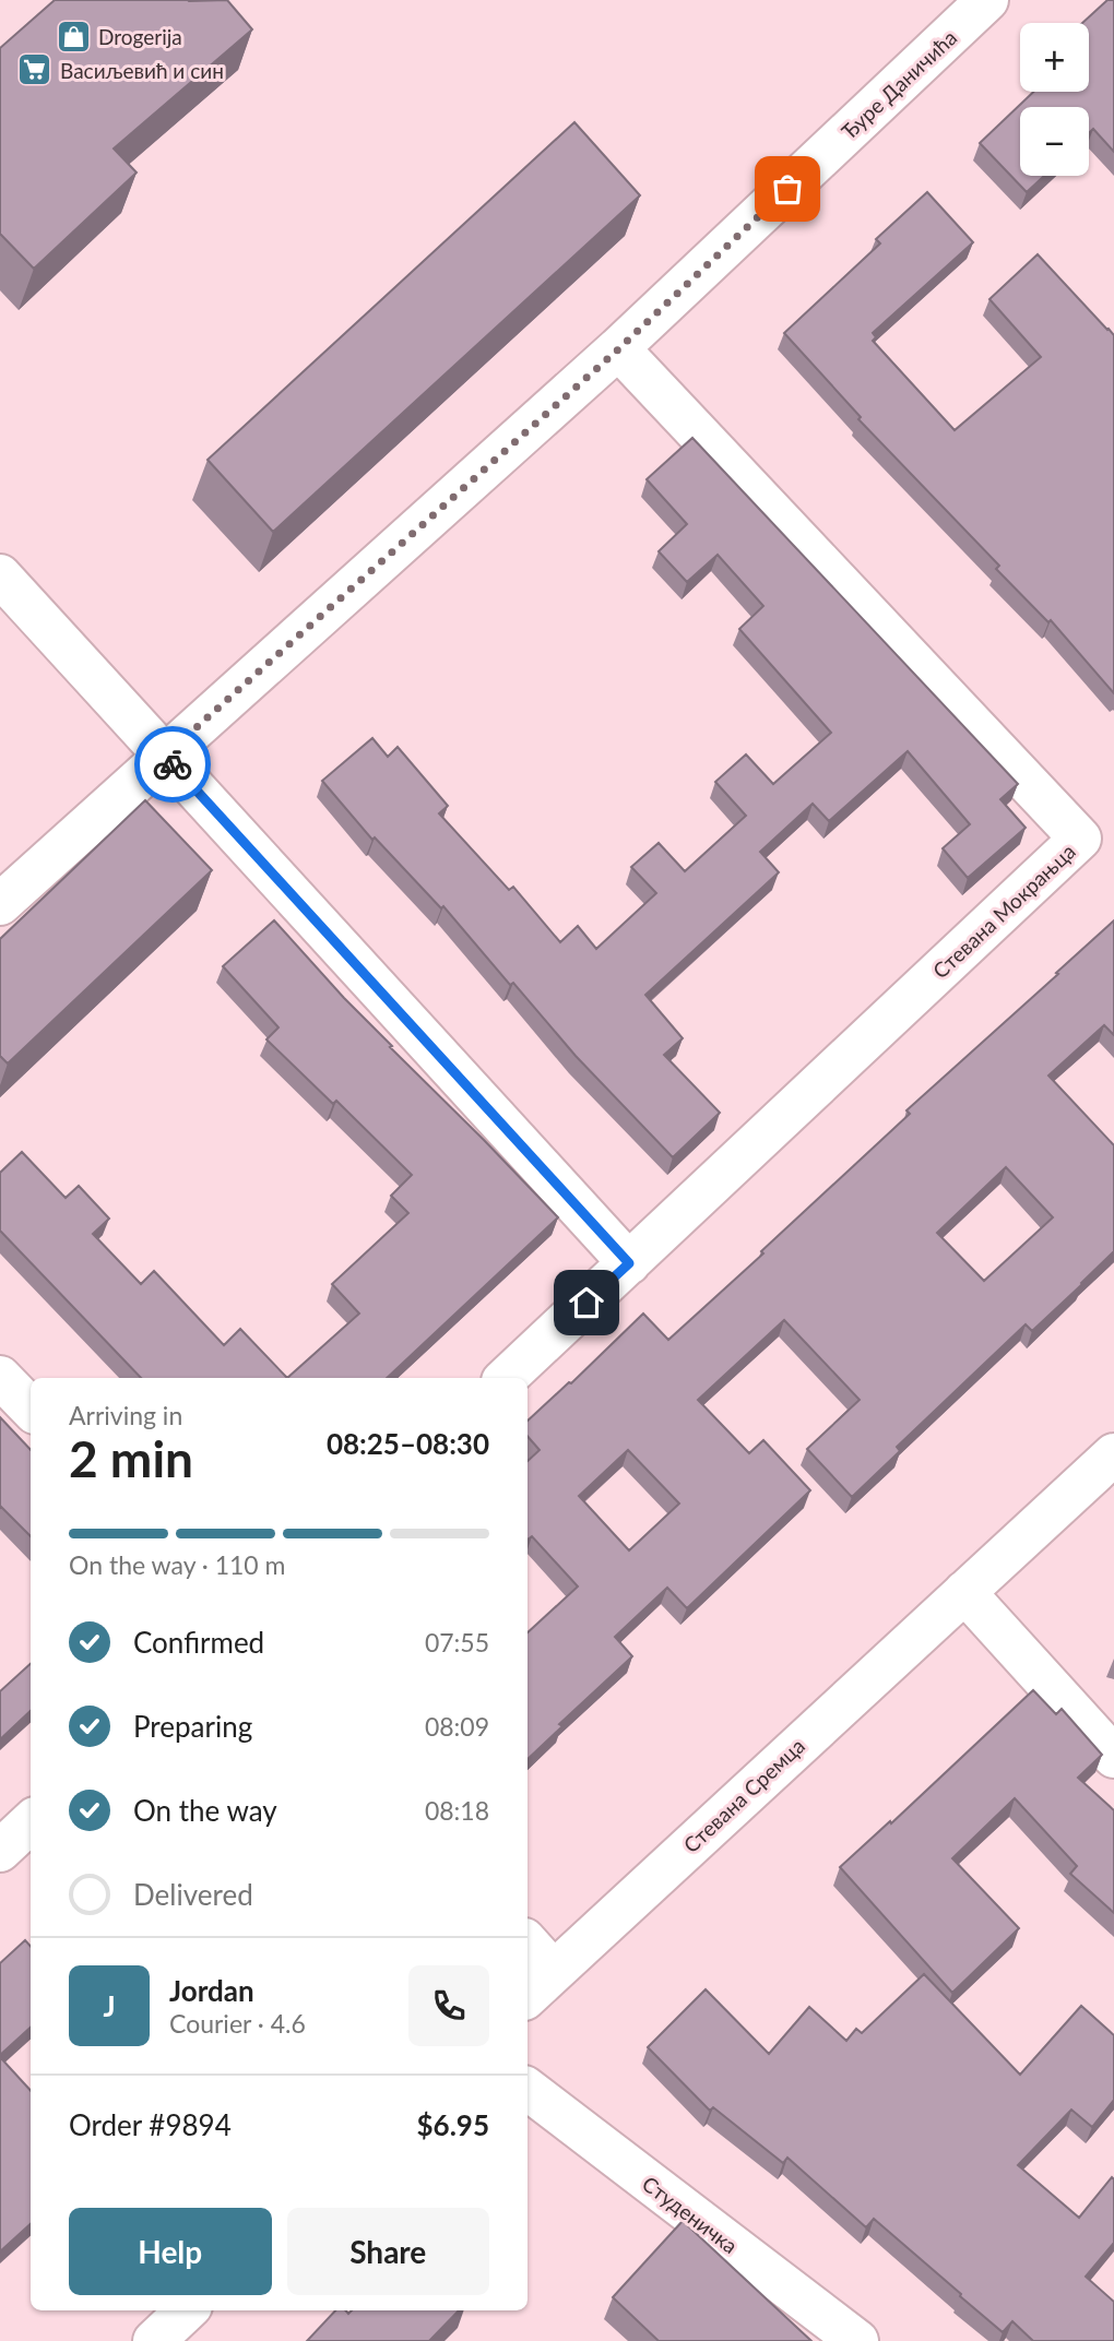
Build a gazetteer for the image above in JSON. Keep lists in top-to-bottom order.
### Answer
{
  "streets": {
    "street": [
      "Ђуре Даничића",
      "Стевана Мокрањца",
      "Стевана Сремца",
      "Студеничка"
    ]
  },
  "crossings": [
    ["Ђуре Даничића", "Стевана Мокрањца"]
  ],
  "places": {
    "shop": ["Drogerija"],
    "supermarket": ["Васиљевић и син"]
  },
  "page": {
    "map_buttons": ["+", "−"],
    "heading": ["2 min", "Arriving in", "08:25–08:30"],
    "panel": [
      "Jordan",
      "Courier · 4.6",
      "Order #9894",
      "$6.95"
    ],
    "bar": "On the way · 110 m",
    "list": [
      ["Confirmed", "07:55"],
      ["Preparing", "08:09"],
      ["On the way", "08:18"],
      "Delivered"
    ],
    "round": "J",
    "buttons": ["Help", "Share"]
  }
}
